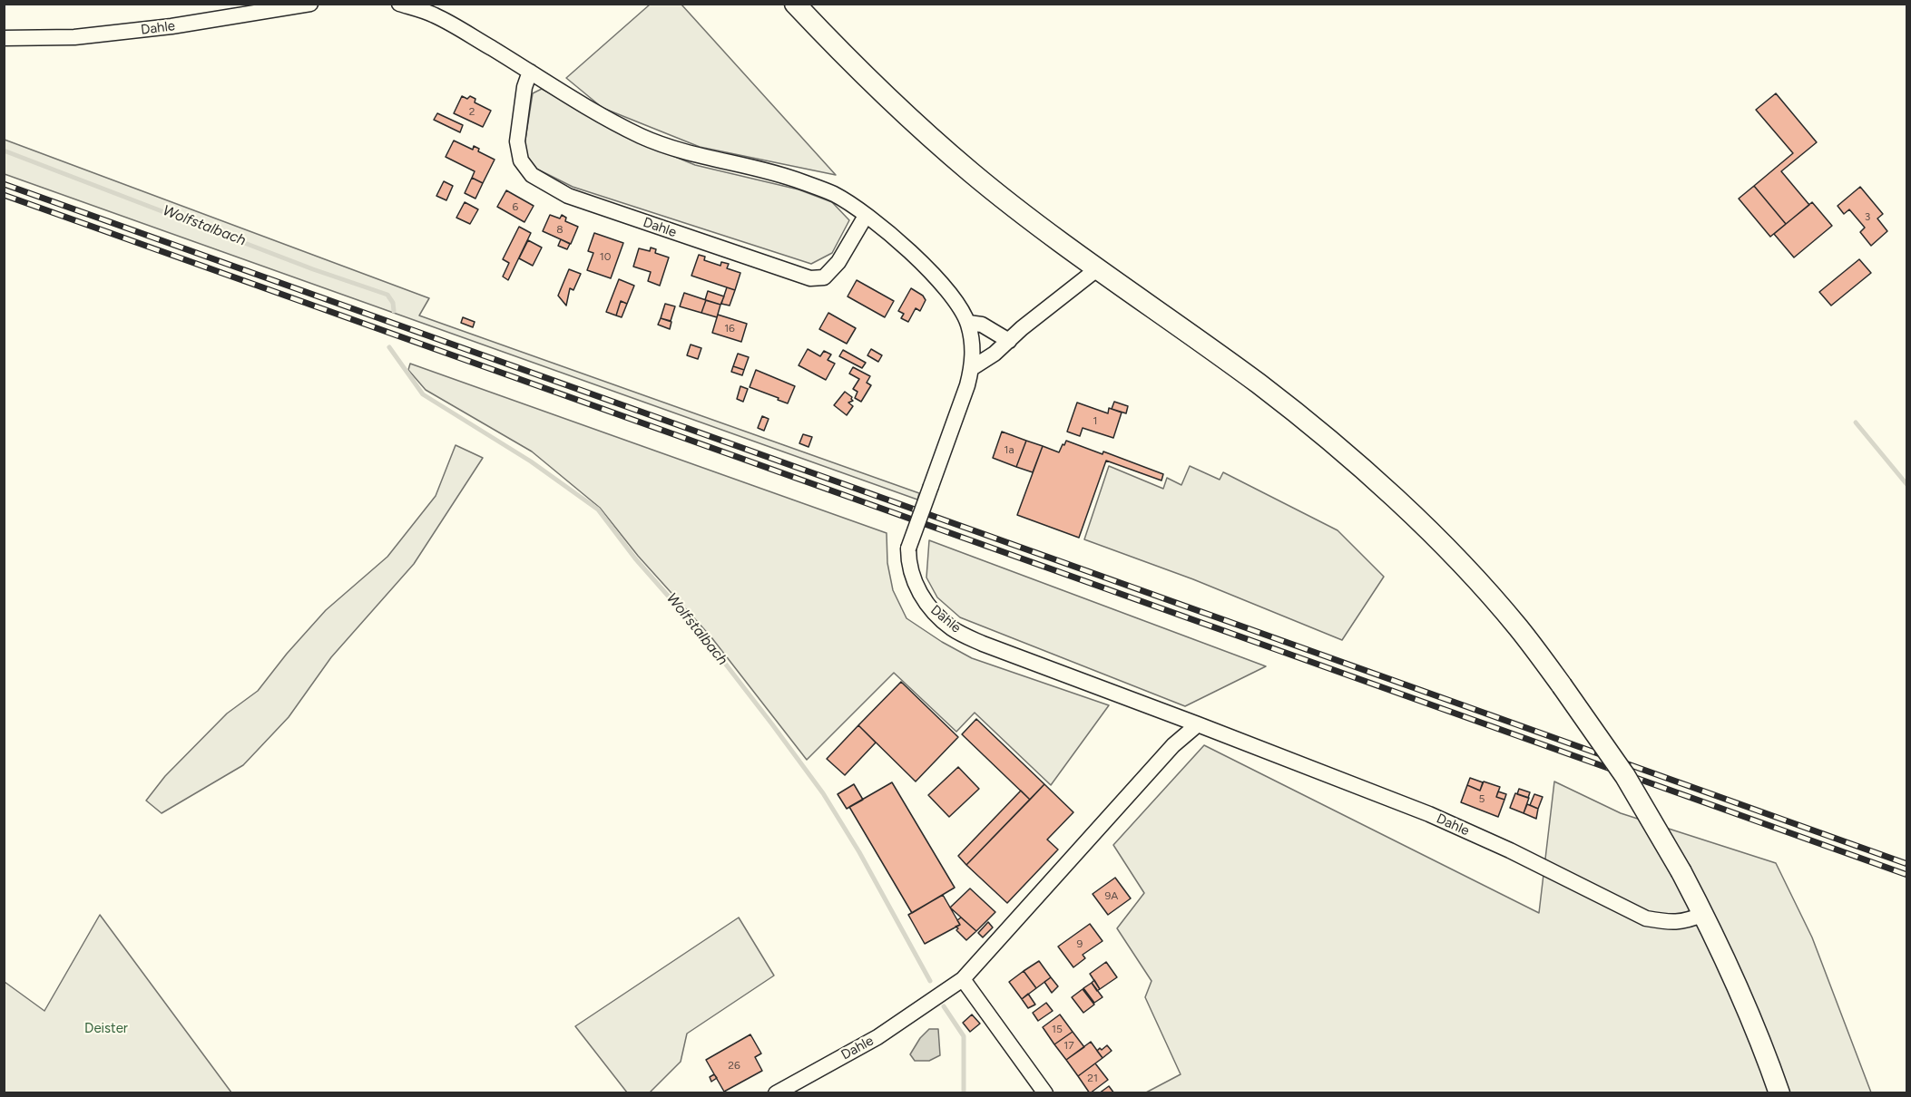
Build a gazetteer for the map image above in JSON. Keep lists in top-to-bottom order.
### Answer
{
  "streets": {
    "street": ["Dahle"]
  },
  "water": ["Wolfstalbach"],
  "parks": ["Deister"],
  "house_numbers": [
    "2",
    "6",
    "3",
    "8",
    "10",
    "16",
    "1",
    "1a",
    "5",
    "9A",
    "9",
    "15",
    "17",
    "26",
    "21"
  ]
}
